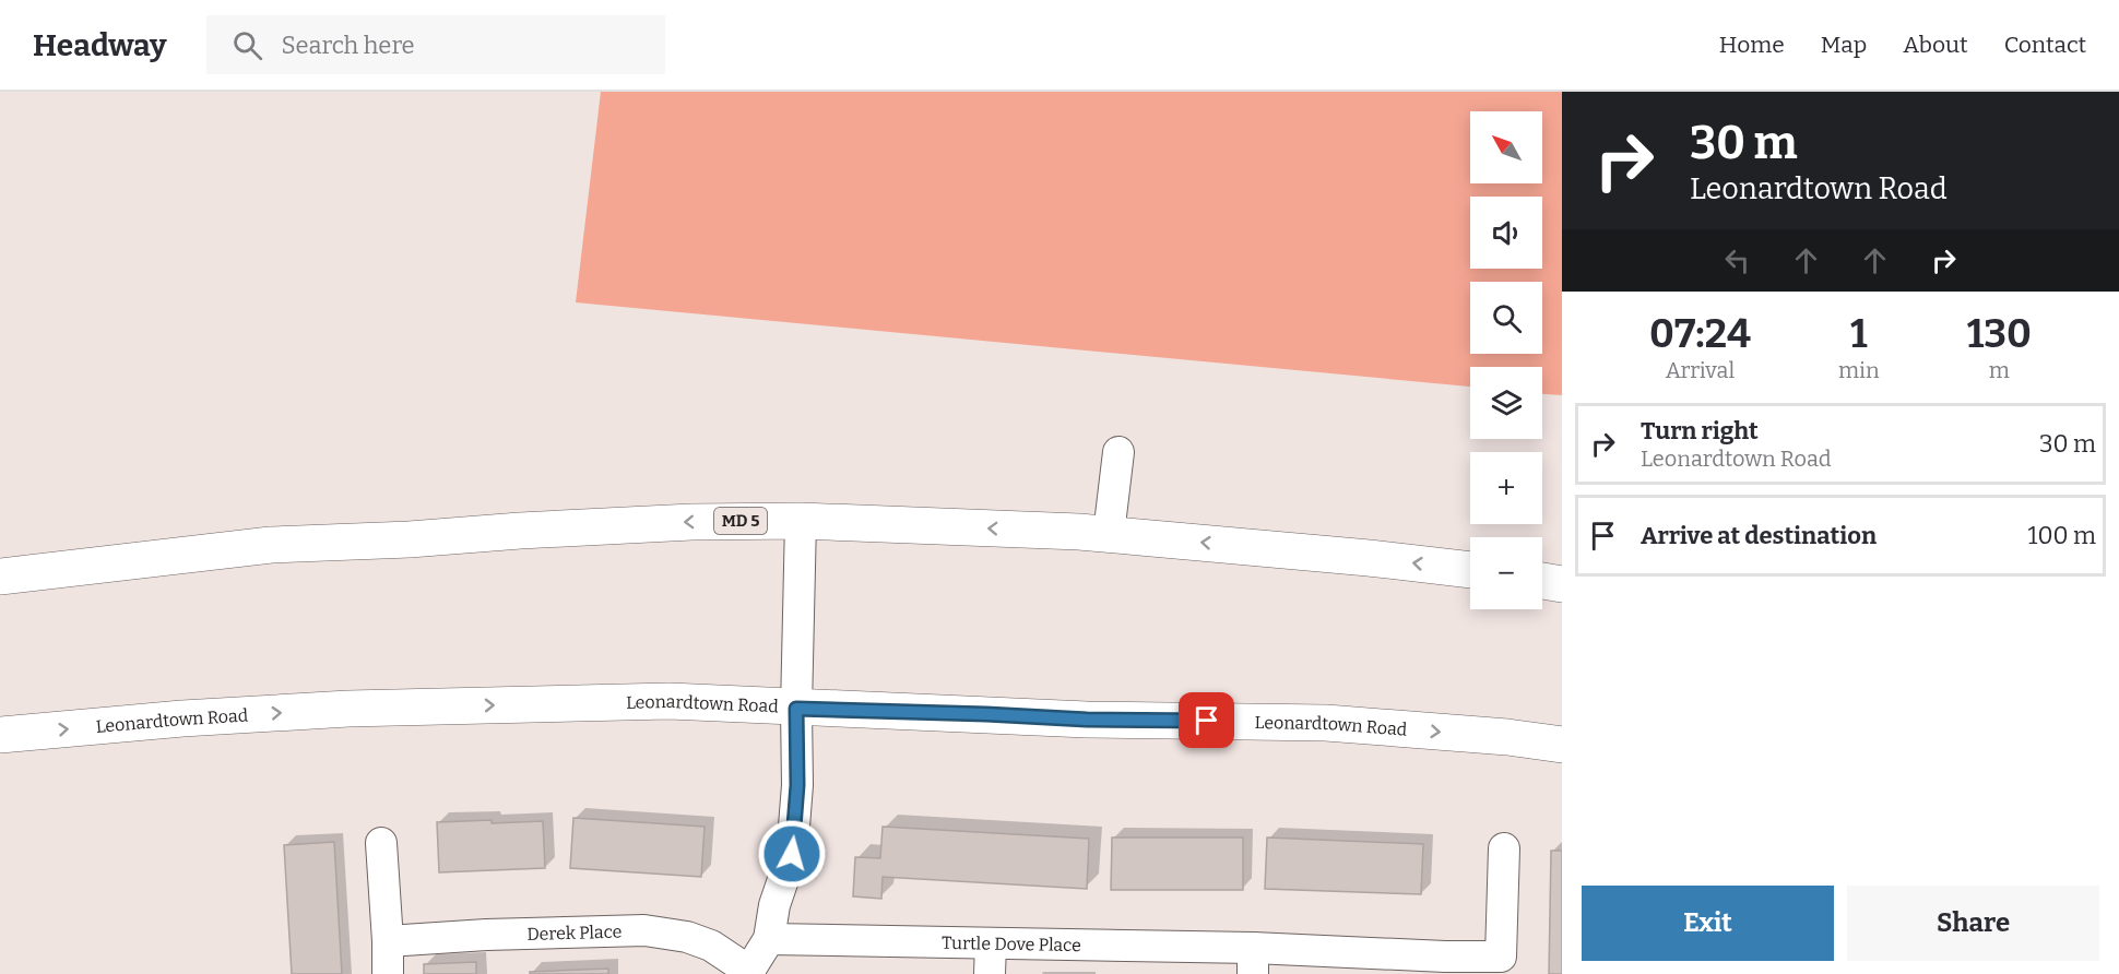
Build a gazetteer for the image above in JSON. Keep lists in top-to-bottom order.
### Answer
{
  "streets": {
    "highway": ["MD 5", "Leonardtown Road"],
    "street": ["Derek Place", "Turtle Dove Place"]
  },
  "north": "top left",
  "page": {
    "header": "Headway",
    "search": "Search here",
    "nav": [
      "Home",
      "Map",
      "About",
      "Contact"
    ],
    "turn": ["30 m", "Leonardtown Road"],
    "map_buttons": ["+", "−"],
    "eta": [
      "07:24",
      "Arrival",
      "1",
      "min",
      "130",
      "m"
    ],
    "list": [
      {
        "name": "Turn right",
        "note": "Leonardtown Road",
        "value": "30 m"
      },
      {
        "name": "Arrive at destination",
        "value": "100 m"
      }
    ],
    "buttons": ["Exit", "Share"]
  }
}
